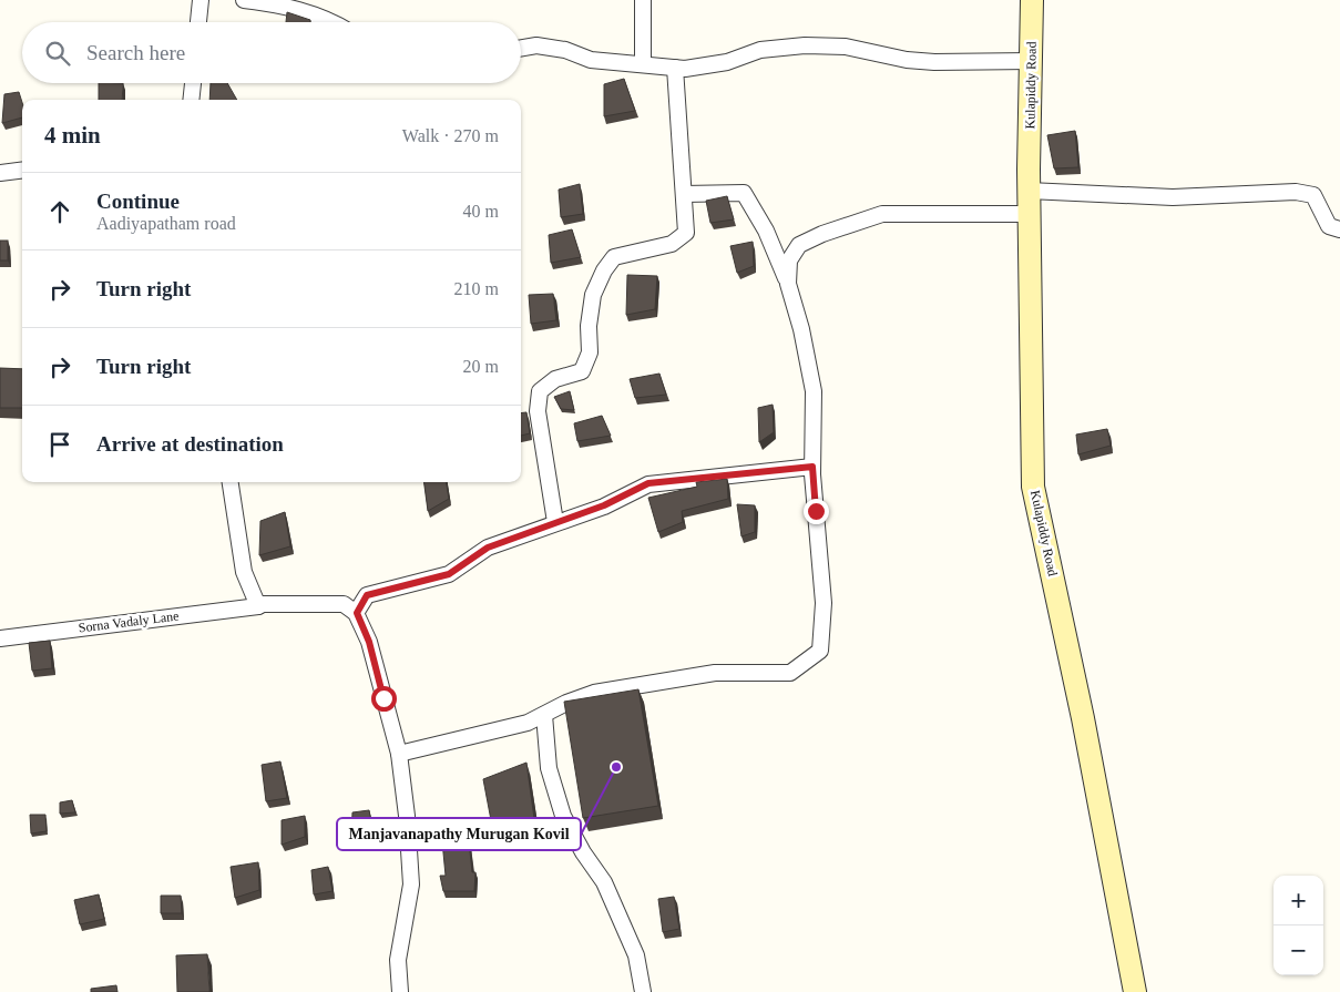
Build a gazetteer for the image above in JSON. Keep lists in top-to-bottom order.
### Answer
{
  "streets": {
    "main road": ["Kulapiddy Road"],
    "street": ["Sorna Vadaly Lane"]
  },
  "places": ["Manjavanapathy Murugan Kovil"],
  "page": {
    "search": "Search here",
    "heading": ["4 min", "Walk · 270 m"],
    "list": [
      ["Continue", "Aadiyapatham road", "40 m"],
      ["Turn right", "210 m"],
      ["Turn right", "20 m"],
      "Arrive at destination"
    ],
    "map_buttons": ["+", "−"]
  }
}
